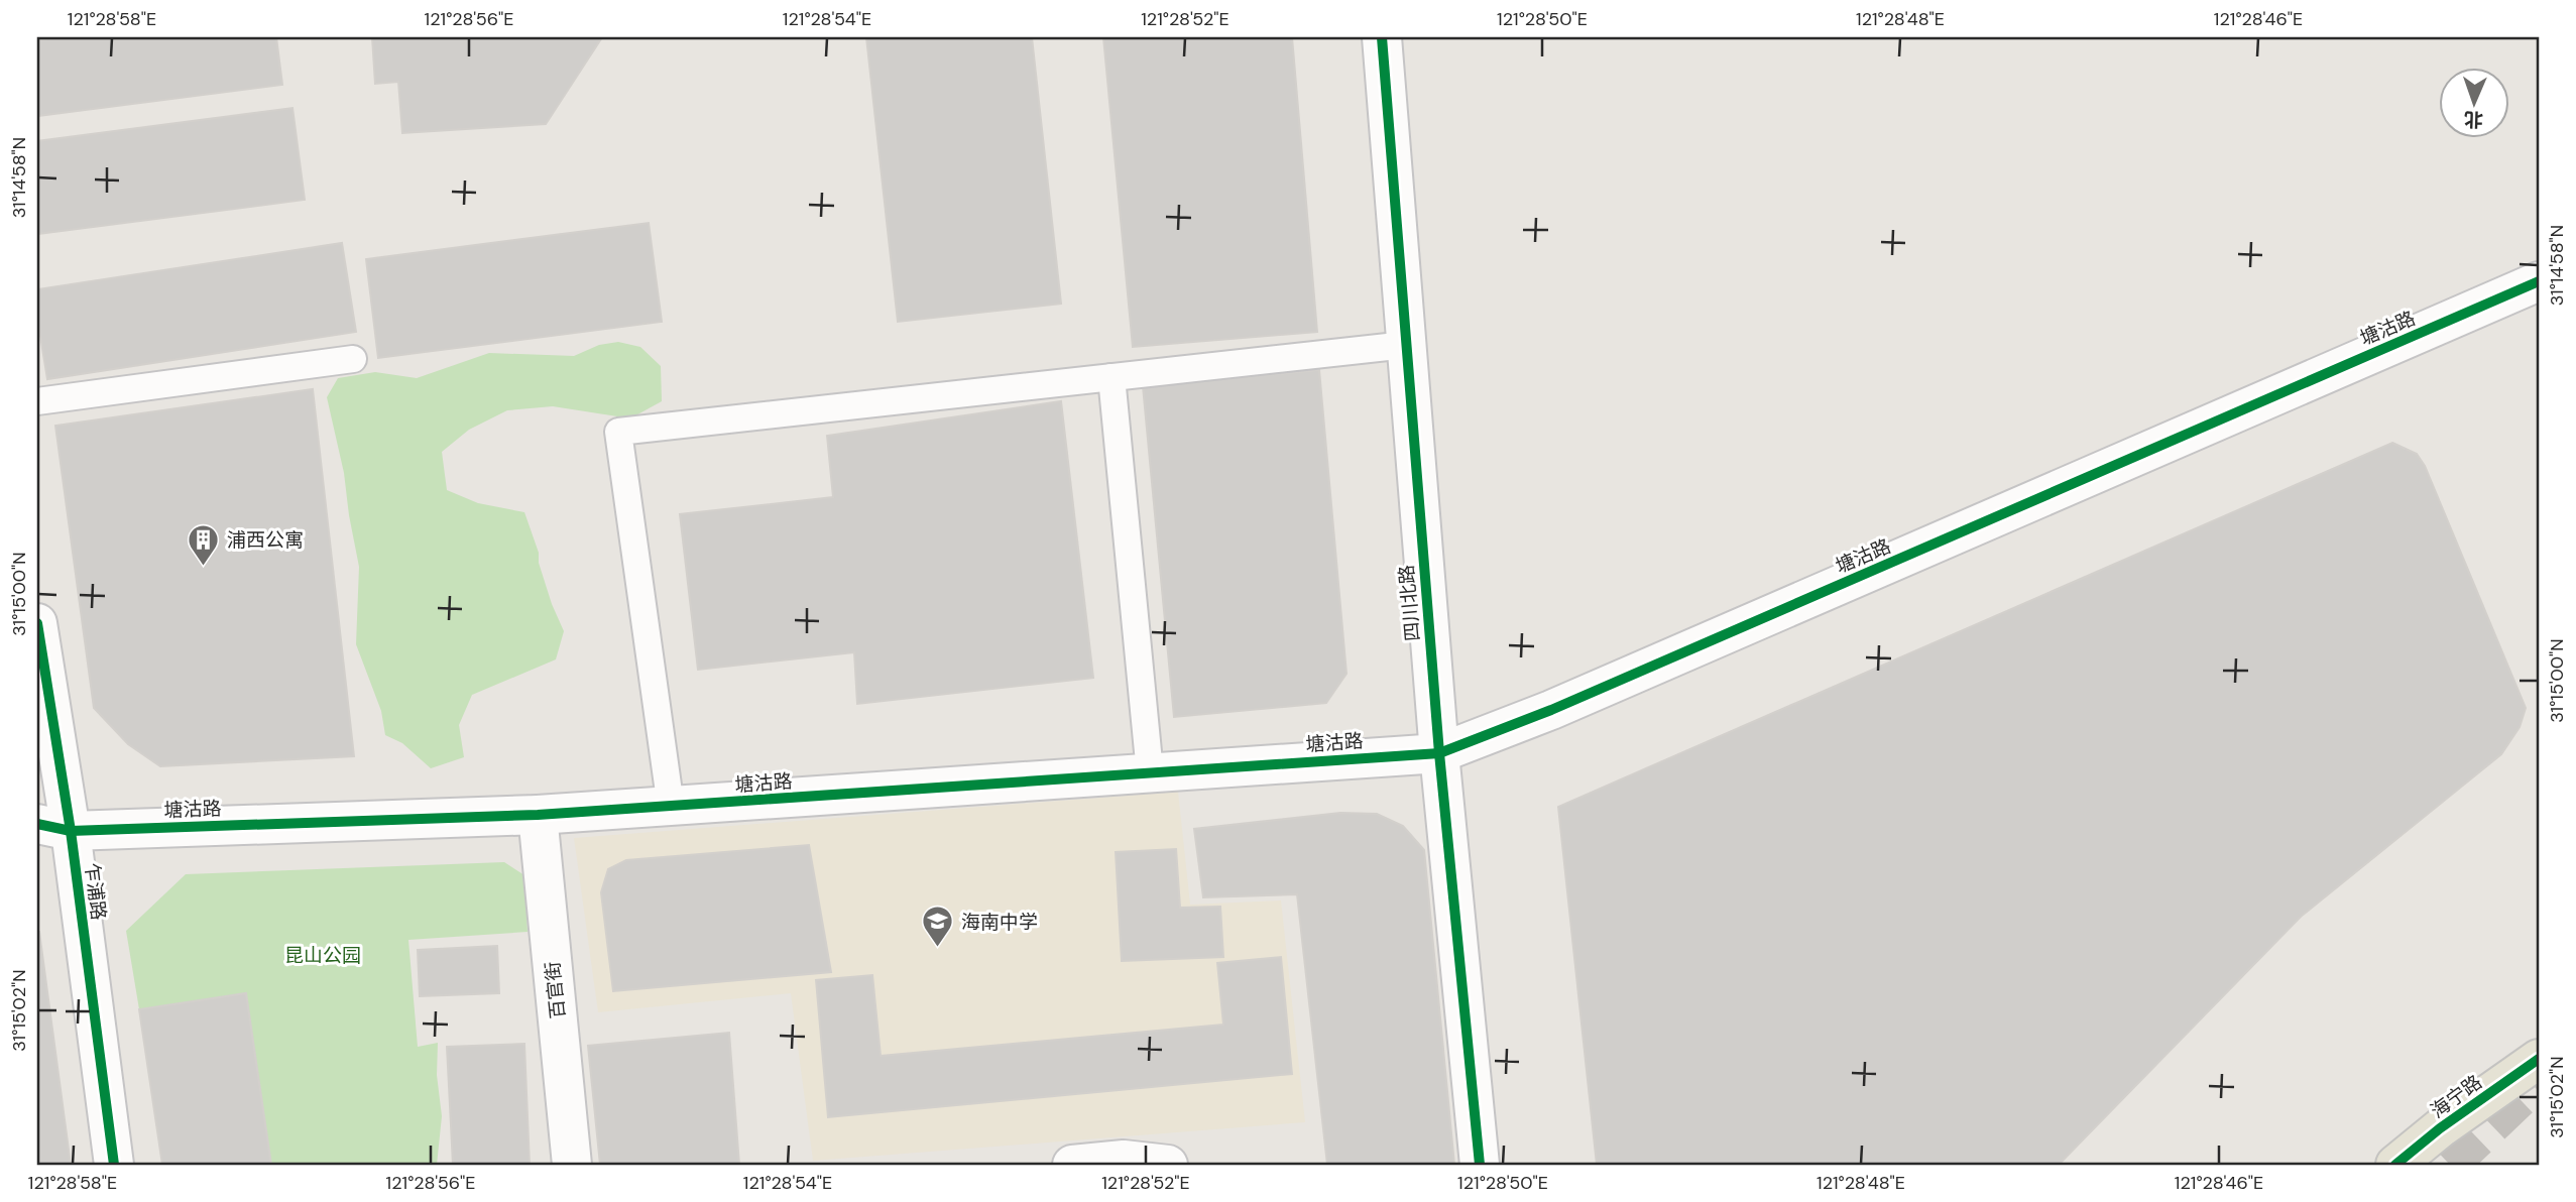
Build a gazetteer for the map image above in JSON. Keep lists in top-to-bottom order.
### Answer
{
  "streets": {
    "main road": ["海宁路"],
    "street": [
      "塘沽路",
      "四川北路",
      "乍浦路",
      "百官街"
    ]
  },
  "crossings": [
    ["塘沽路", "四川北路"],
    ["塘沽路", "乍浦路"],
    ["塘沽路", "百官街"]
  ],
  "parks": ["昆山公园"],
  "places": {
    "building": ["浦西公寓"],
    "school or university": ["海南中学"]
  },
  "north": "bottom",
  "coordinates": [
    "121°28'58\"E",
    "121°28'56\"E",
    "121°28'54\"E",
    "121°28'52\"E",
    "121°28'50\"E",
    "121°28'48\"E",
    "121°28'46\"E",
    "31°14'58\"N",
    "31°15'00\"N",
    "31°15'02\"N"
  ]
}
